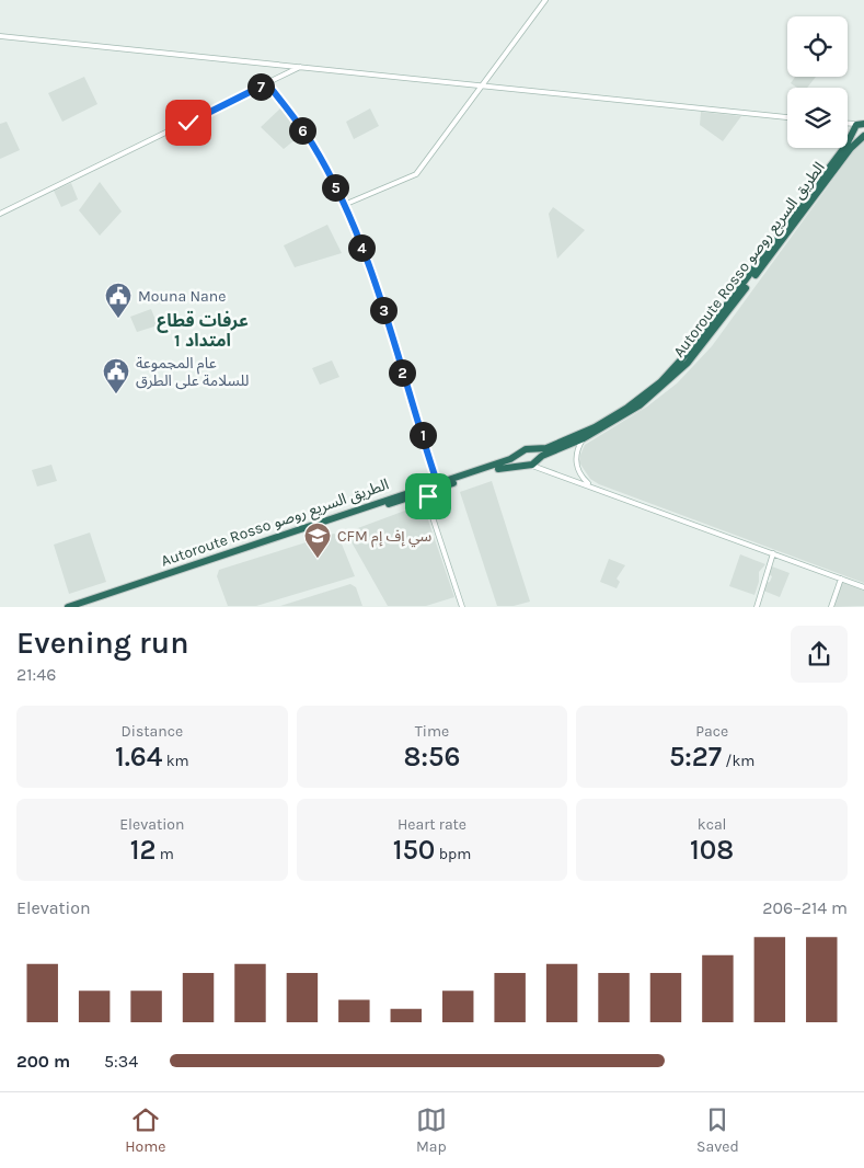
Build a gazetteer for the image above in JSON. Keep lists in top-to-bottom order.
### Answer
{
  "streets": {
    "highway": ["Autoroute Rosso الطريق السريع روصو"]
  },
  "districts": ["عرفات قطاع 1 امتداد"],
  "places": {
    "public building": ["Mouna Nane", "عام المجموعة للسلامة على الطرق"],
    "school or university": ["CFM سي إف إم"]
  },
  "page": {
    "pins": [
      "7",
      "6",
      "5",
      "4",
      "3",
      "2",
      "1"
    ],
    "heading": ["Evening run", "21:46"],
    "stats": [
      ["Distance", "1.64 km"],
      ["Time", "8:56"],
      ["Pace", "5:27 /km"],
      ["Elevation", "12 m"],
      ["Heart rate", "150 bpm"],
      ["kcal", "108"]
    ],
    "chart": ["Elevation", "206–214 m"],
    "list": [
      {
        "name": "200 m",
        "note": "5:34"
      }
    ],
    "tabs": ["Home", "Map", "Saved"]
  }
}
